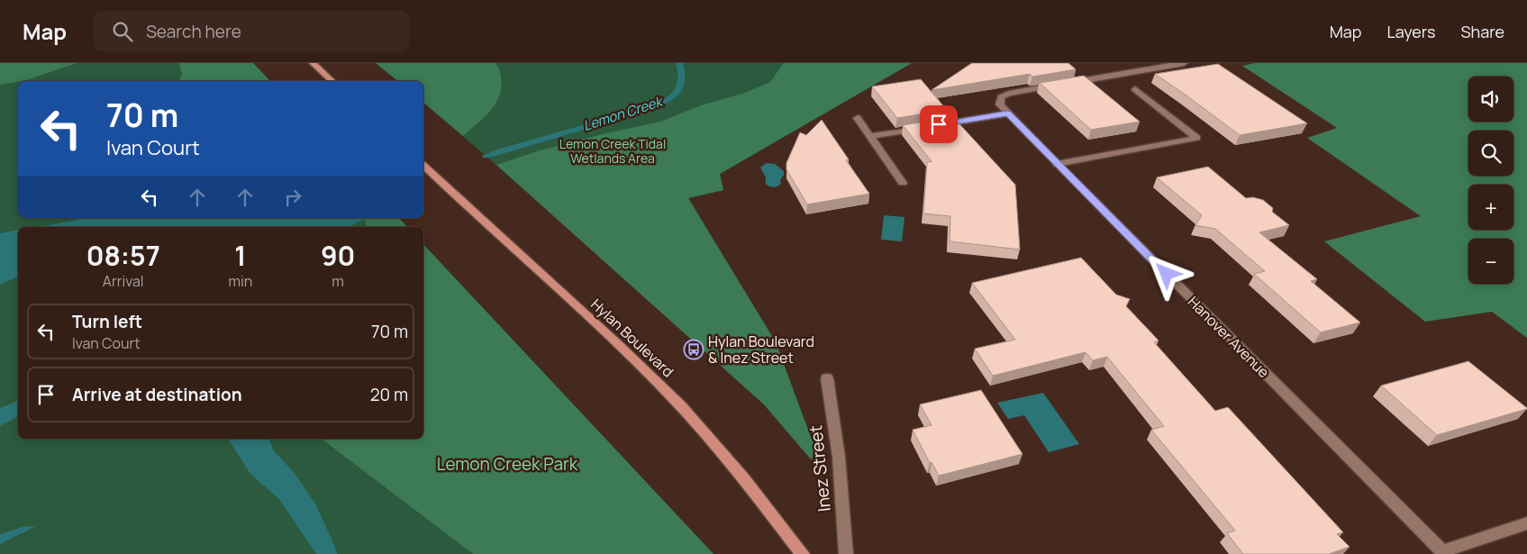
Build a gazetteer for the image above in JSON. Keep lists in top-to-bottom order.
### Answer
{
  "streets": {
    "main road": ["Hylan Boulevard"],
    "street": ["Hanover Avenue", "Inez Street"]
  },
  "water": ["Lemon Creek"],
  "parks": ["Lemon Creek Tidal Wetlands Area", "Lemon Creek Park"],
  "places": {
    "bus stop": ["Hylan Boulevard & Inez Street"]
  },
  "page": {
    "header": "Map",
    "search": "Search here",
    "nav": ["Map", "Layers", "Share"],
    "map_buttons": ["+", "−"],
    "turn": ["70 m", "Ivan Court"],
    "eta": [
      "08:57",
      "Arrival",
      "1",
      "min",
      "90",
      "m"
    ],
    "list": [
      {
        "name": "Turn left",
        "note": "Ivan Court",
        "value": "70 m"
      },
      {
        "name": "Arrive at destination",
        "value": "20 m"
      }
    ]
  }
}
